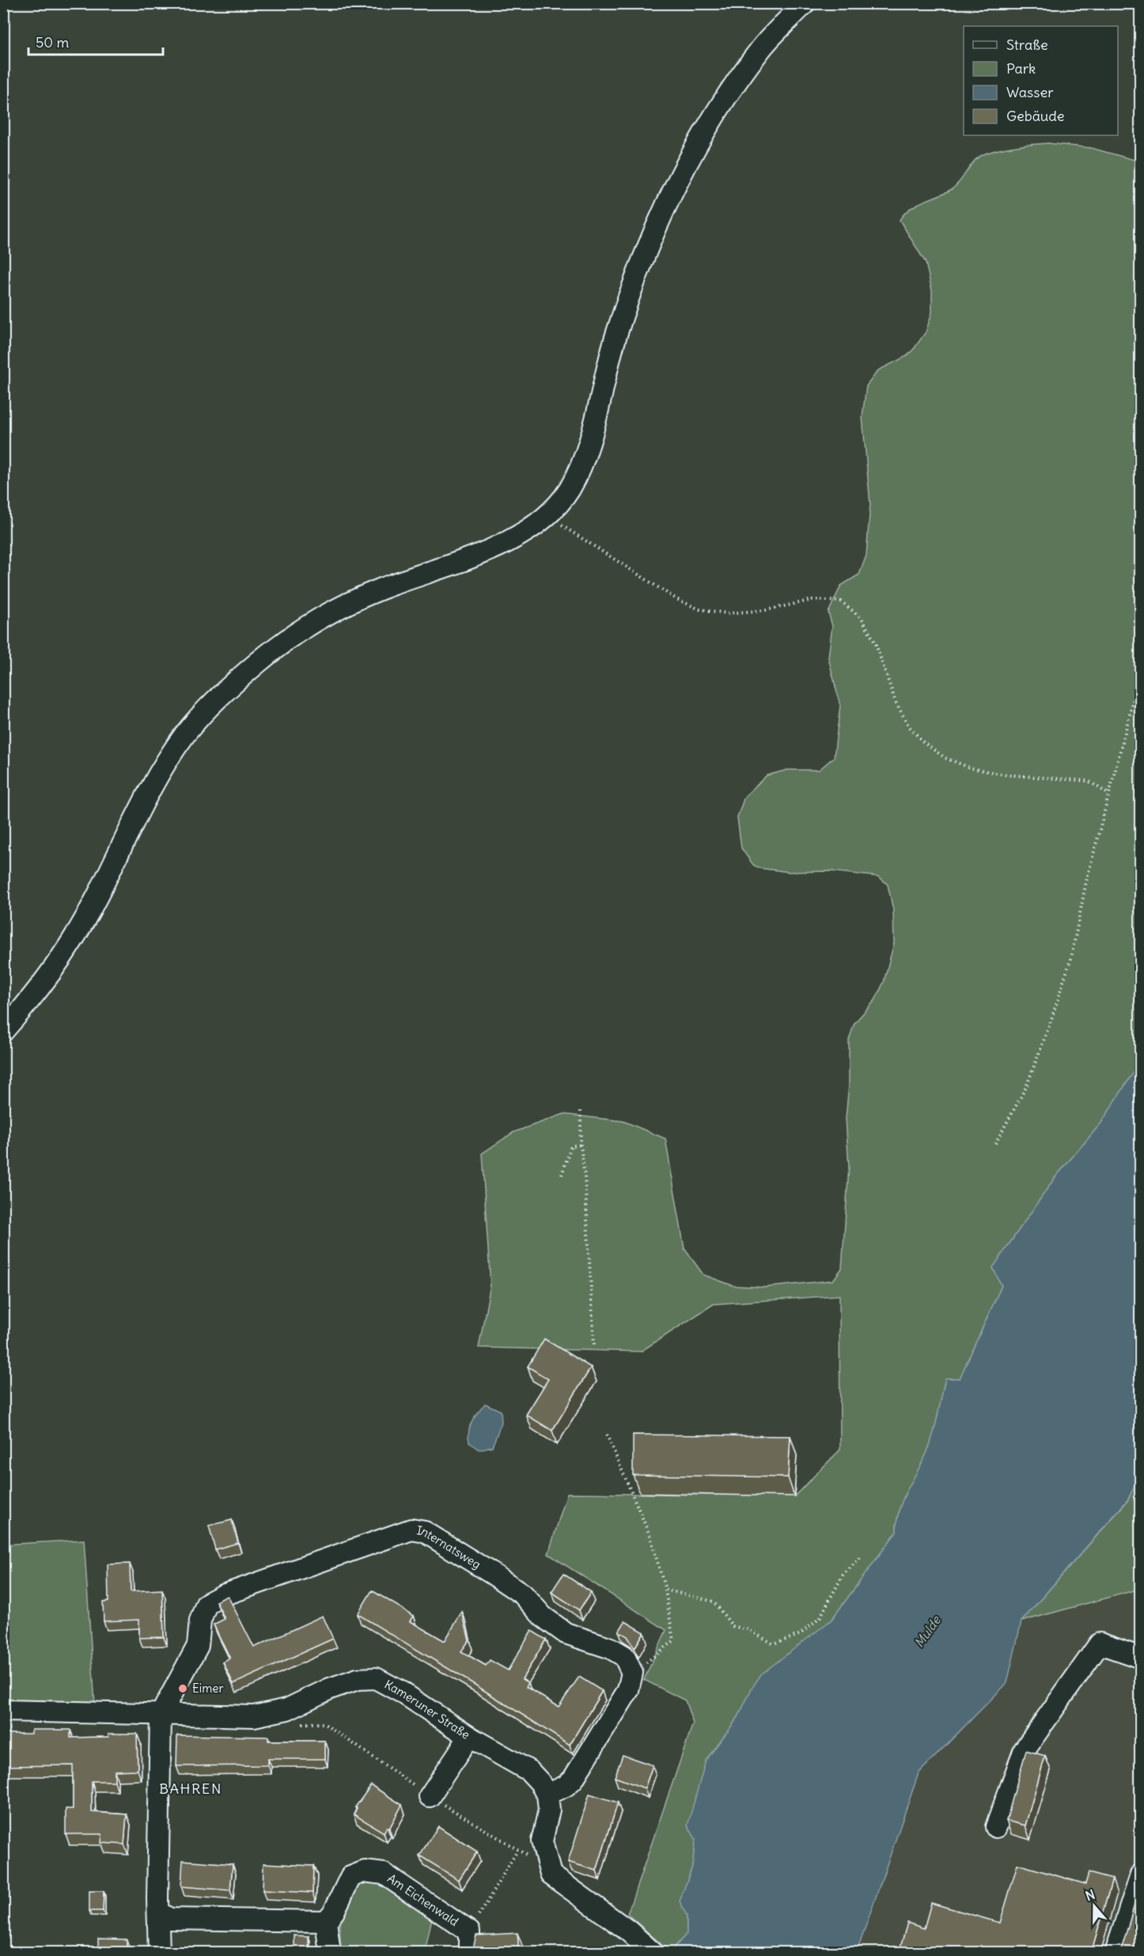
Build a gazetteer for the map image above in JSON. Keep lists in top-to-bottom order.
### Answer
{
  "streets": {
    "street": ["Internatsweg", "Kameruner Straße", "Am Eichenwald"]
  },
  "crossings": [
    ["Internatsweg", "Kameruner Straße"]
  ],
  "districts": ["BAHREN"],
  "water": ["Mulde"],
  "places": ["Eimer"],
  "legend": [
    "Straße",
    "Park",
    "Wasser",
    "Gebäude"
  ],
  "scale_bar": "50 m",
  "north": "top"
}
